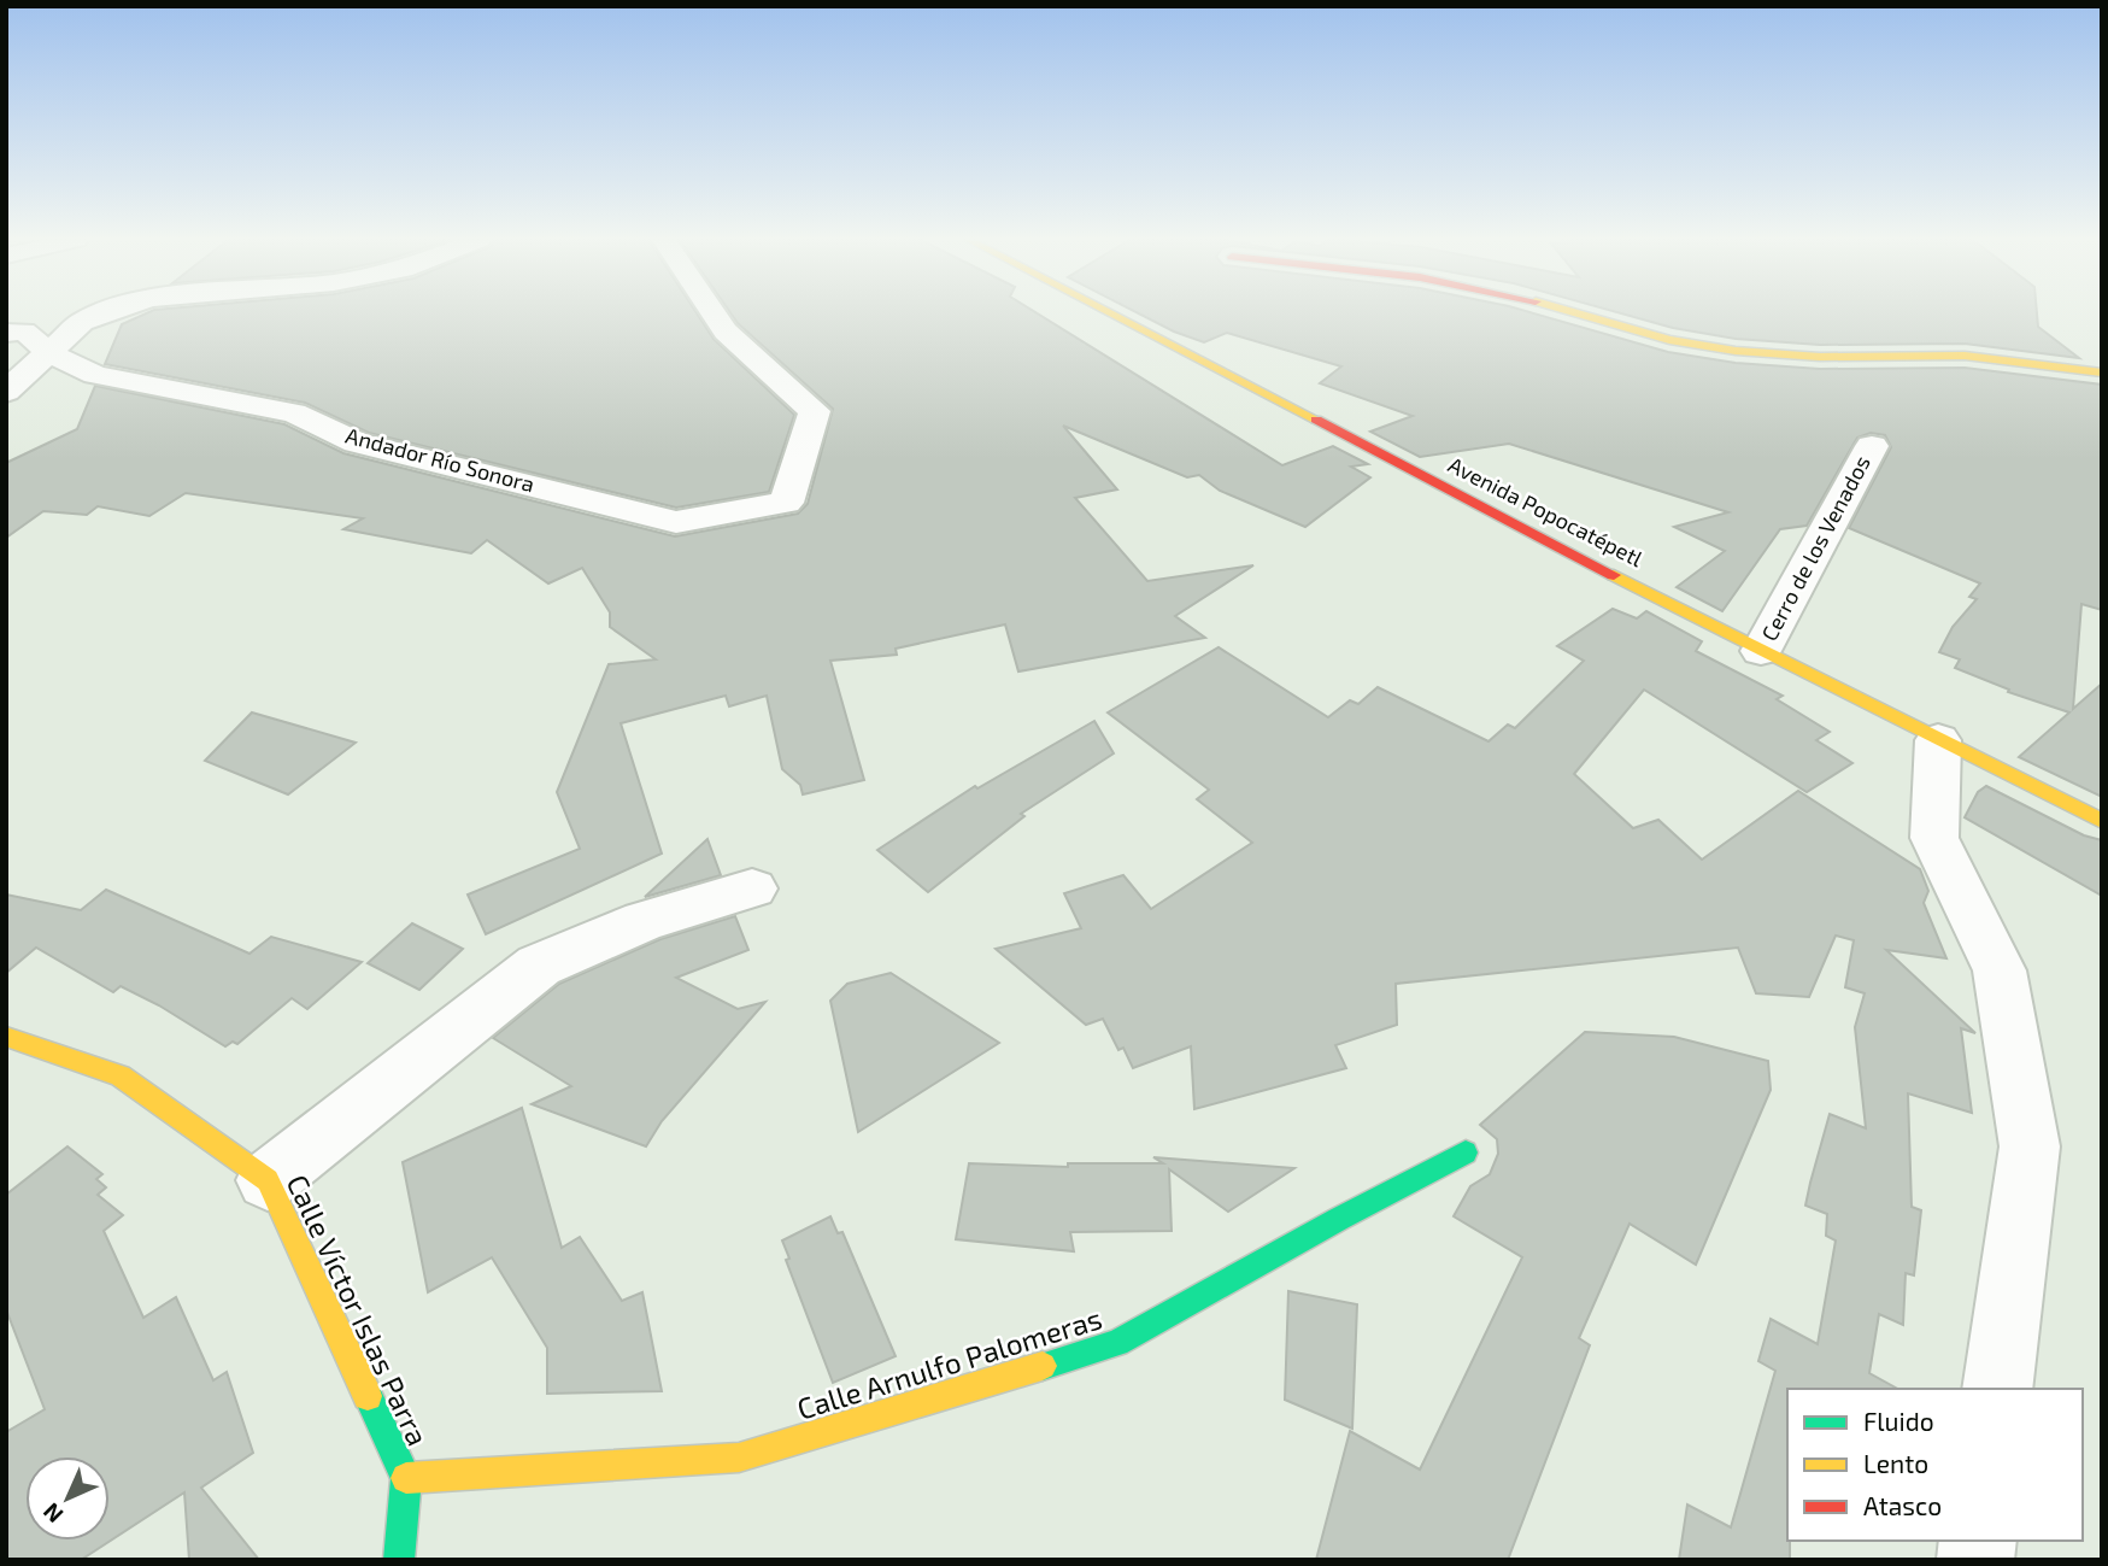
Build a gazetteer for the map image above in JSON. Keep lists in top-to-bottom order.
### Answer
{
  "streets": {
    "street": [
      "Andador Río Sonora",
      "Avenida Popocatépetl",
      "Cerro de los Venados",
      "Calle Víctor Islas Parra",
      "Calle Arnulfo Palomeras"
    ]
  },
  "crossings": [
    ["Avenida Popocatépetl", "Cerro de los Venados"],
    ["Calle Víctor Islas Parra", "Calle Arnulfo Palomeras"]
  ],
  "legend": ["Fluido", "Lento", "Atasco"],
  "north": "bottom left"
}
